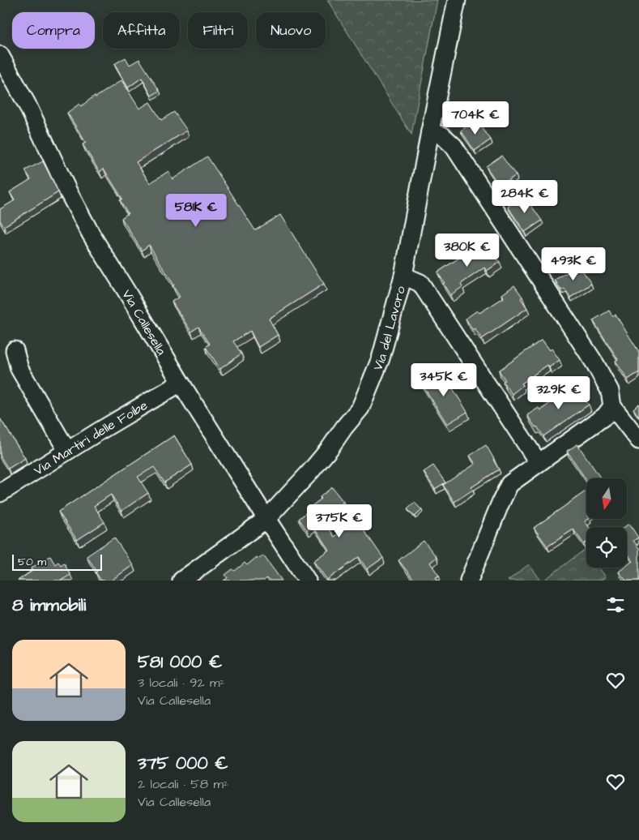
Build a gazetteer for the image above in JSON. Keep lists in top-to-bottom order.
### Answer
{
  "streets": {
    "street": ["Via Callesella", "Via del Lavoro", "Via Martiri delle Foibe"]
  },
  "crossings": [
    ["Via Callesella", "Via del Lavoro"],
    ["Via Callesella", "Via Martiri delle Foibe"]
  ],
  "scale_bar": "50 m",
  "north": "bottom",
  "page": {
    "chip": [
      "Compra",
      "Affitta",
      "Filtri",
      "Nuovo"
    ],
    "price": [
      "704K €",
      "284K €",
      "581K €",
      "380K €",
      "493K €",
      "345K €",
      "329K €",
      "375K €"
    ],
    "scale": "50 m",
    "heading": "8 immobili",
    "list": [
      {
        "name": "581 000 €",
        "note": "3 locali · 92 m² · Via Callesella"
      },
      {
        "name": "375 000 €",
        "note": "2 locali · 58 m² · Via Callesella"
      }
    ]
  }
}
